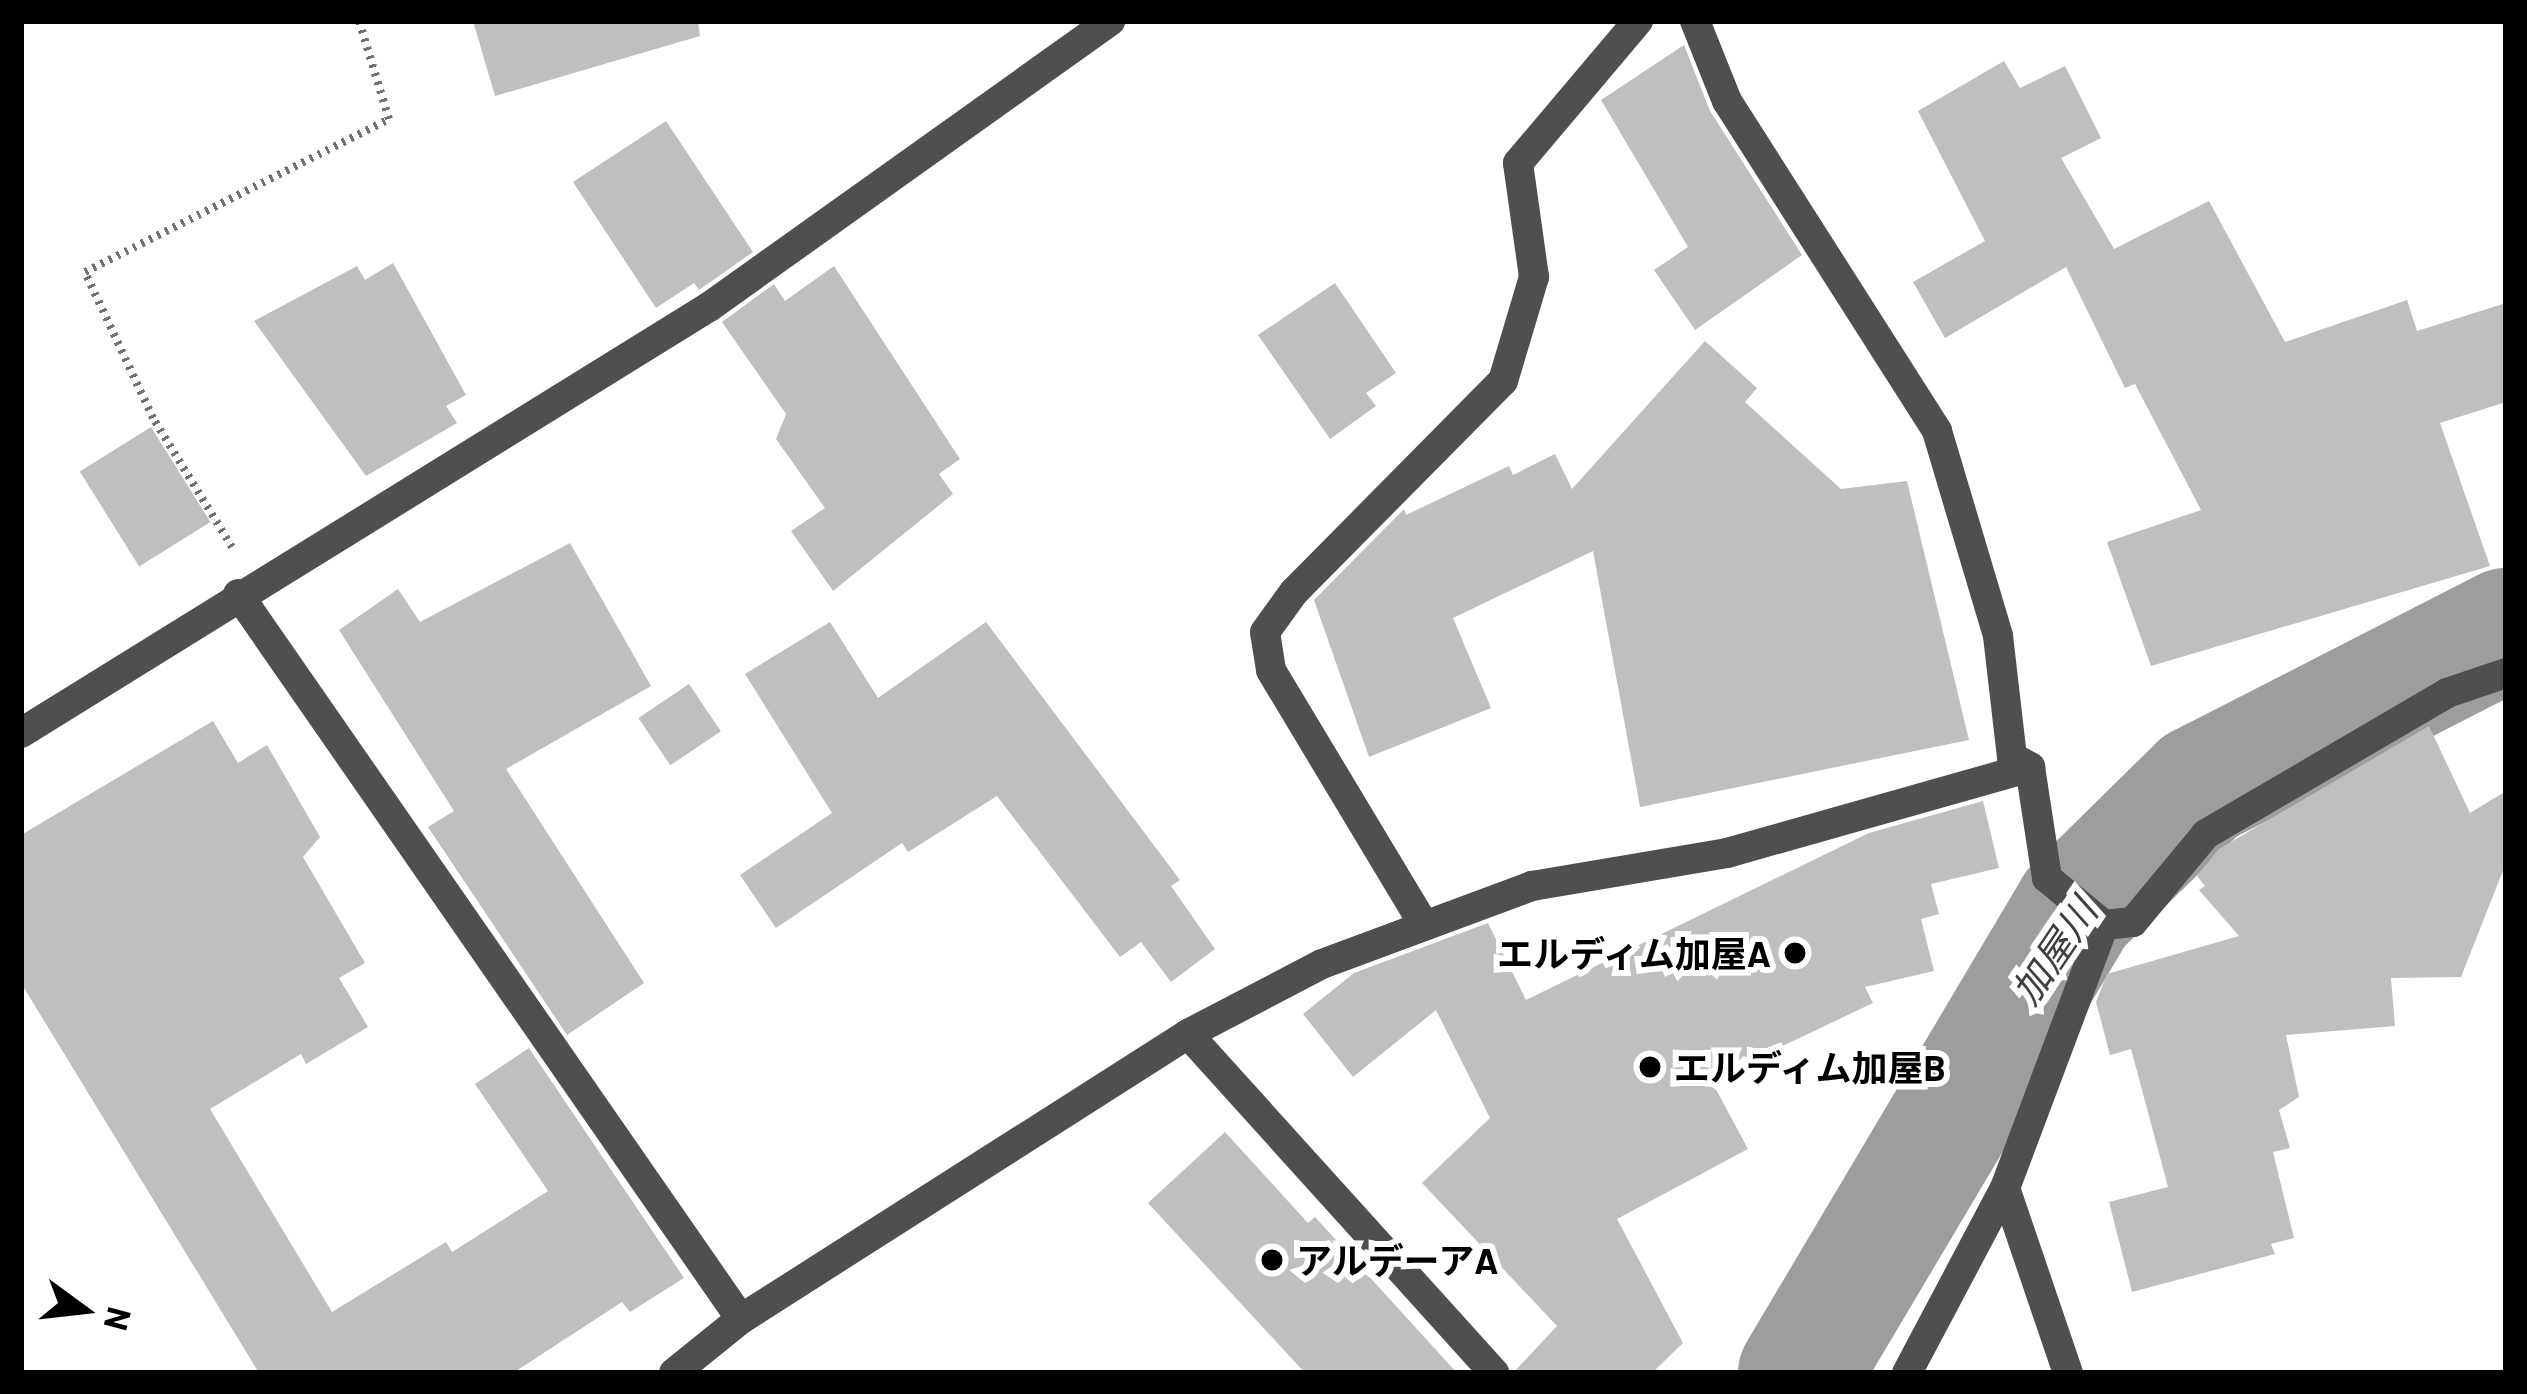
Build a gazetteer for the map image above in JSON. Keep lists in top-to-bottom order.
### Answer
{
  "water": ["加屋川"],
  "places": ["エルディム加屋A", "エルディム加屋B", "アルデーアA"],
  "north": "right"
}
